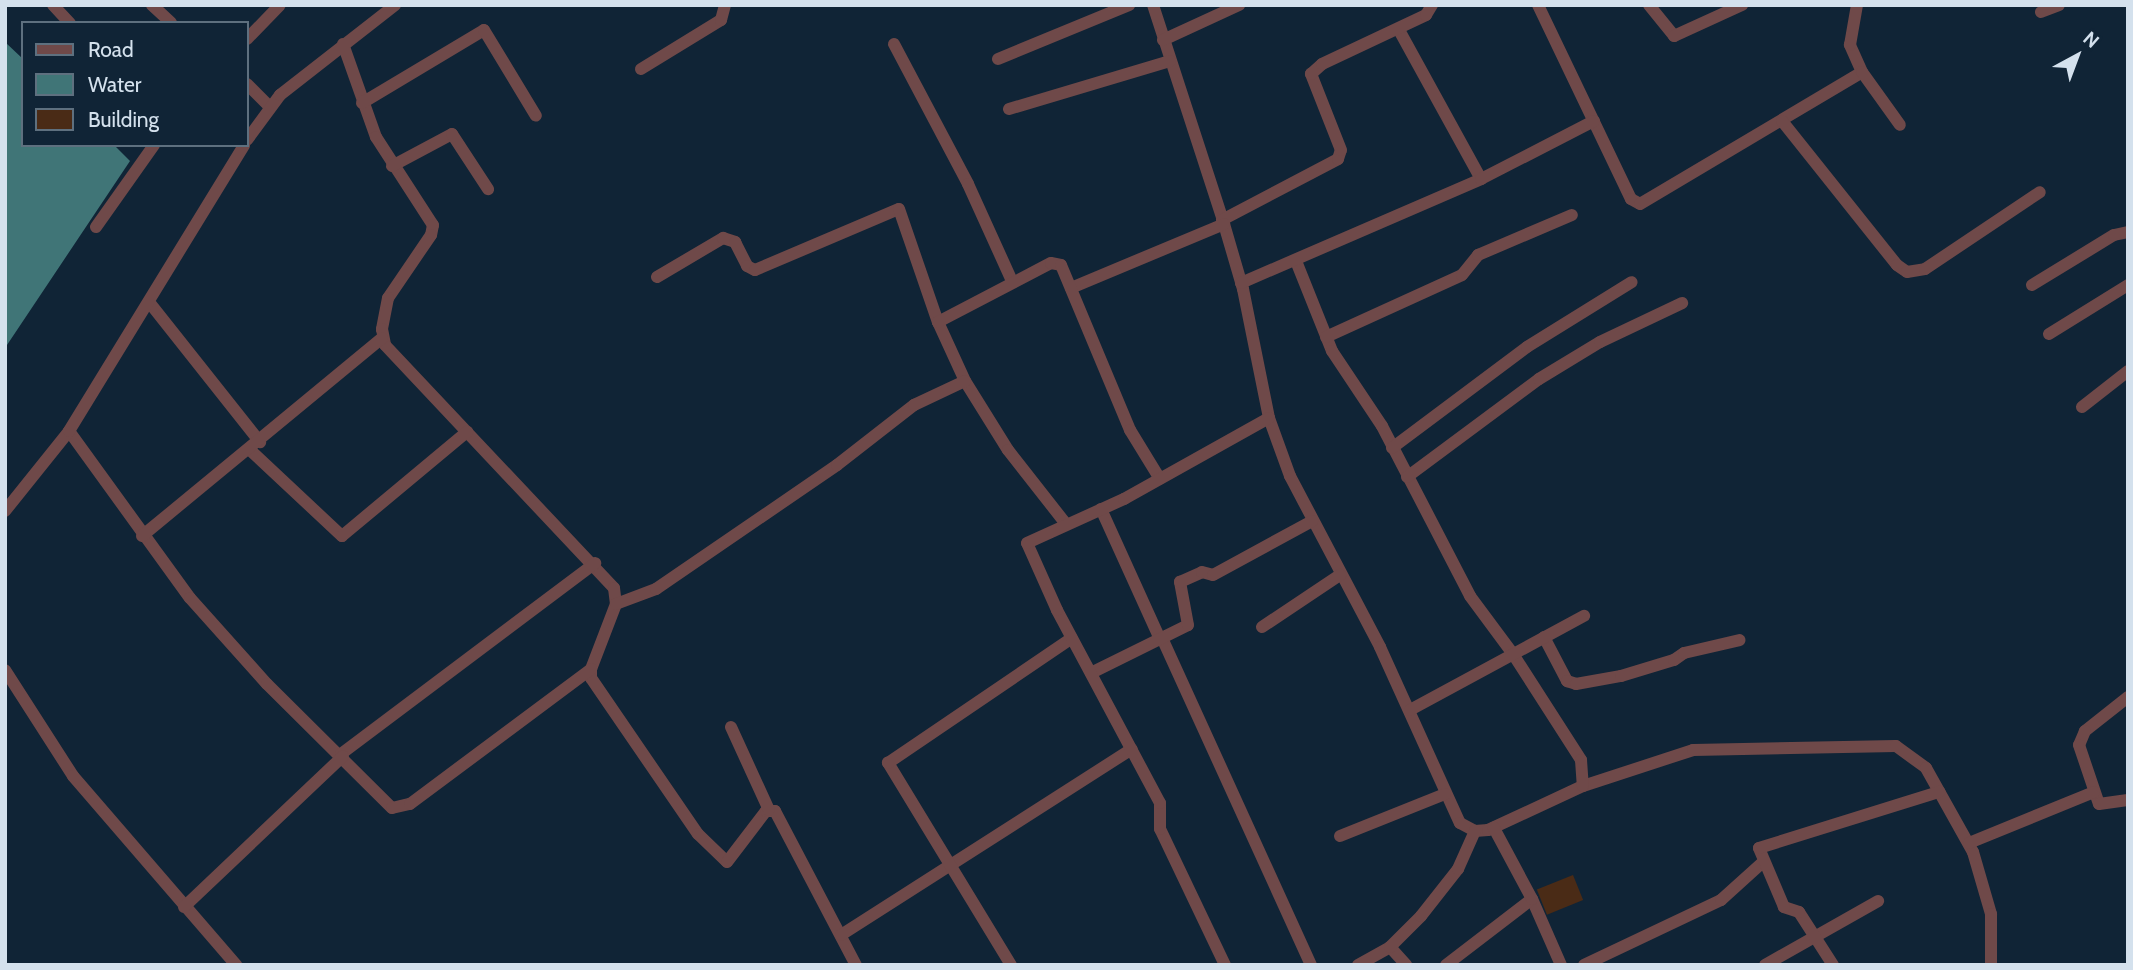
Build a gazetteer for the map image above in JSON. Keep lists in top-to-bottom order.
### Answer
{
  "legend": ["Road", "Water", "Building"],
  "north": "top right"
}
